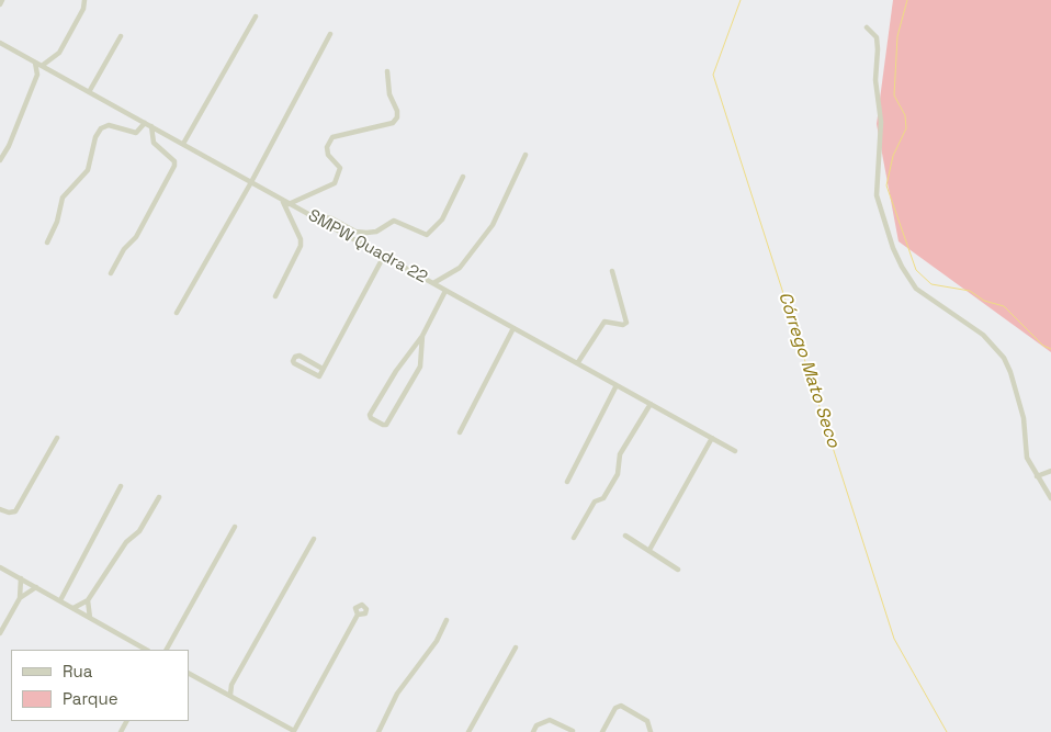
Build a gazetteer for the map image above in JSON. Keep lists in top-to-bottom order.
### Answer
{
  "streets": {
    "street": ["SMPW Quadra 22"]
  },
  "water": ["Córrego Mato Seco"],
  "legend": ["Rua", "Parque"]
}
